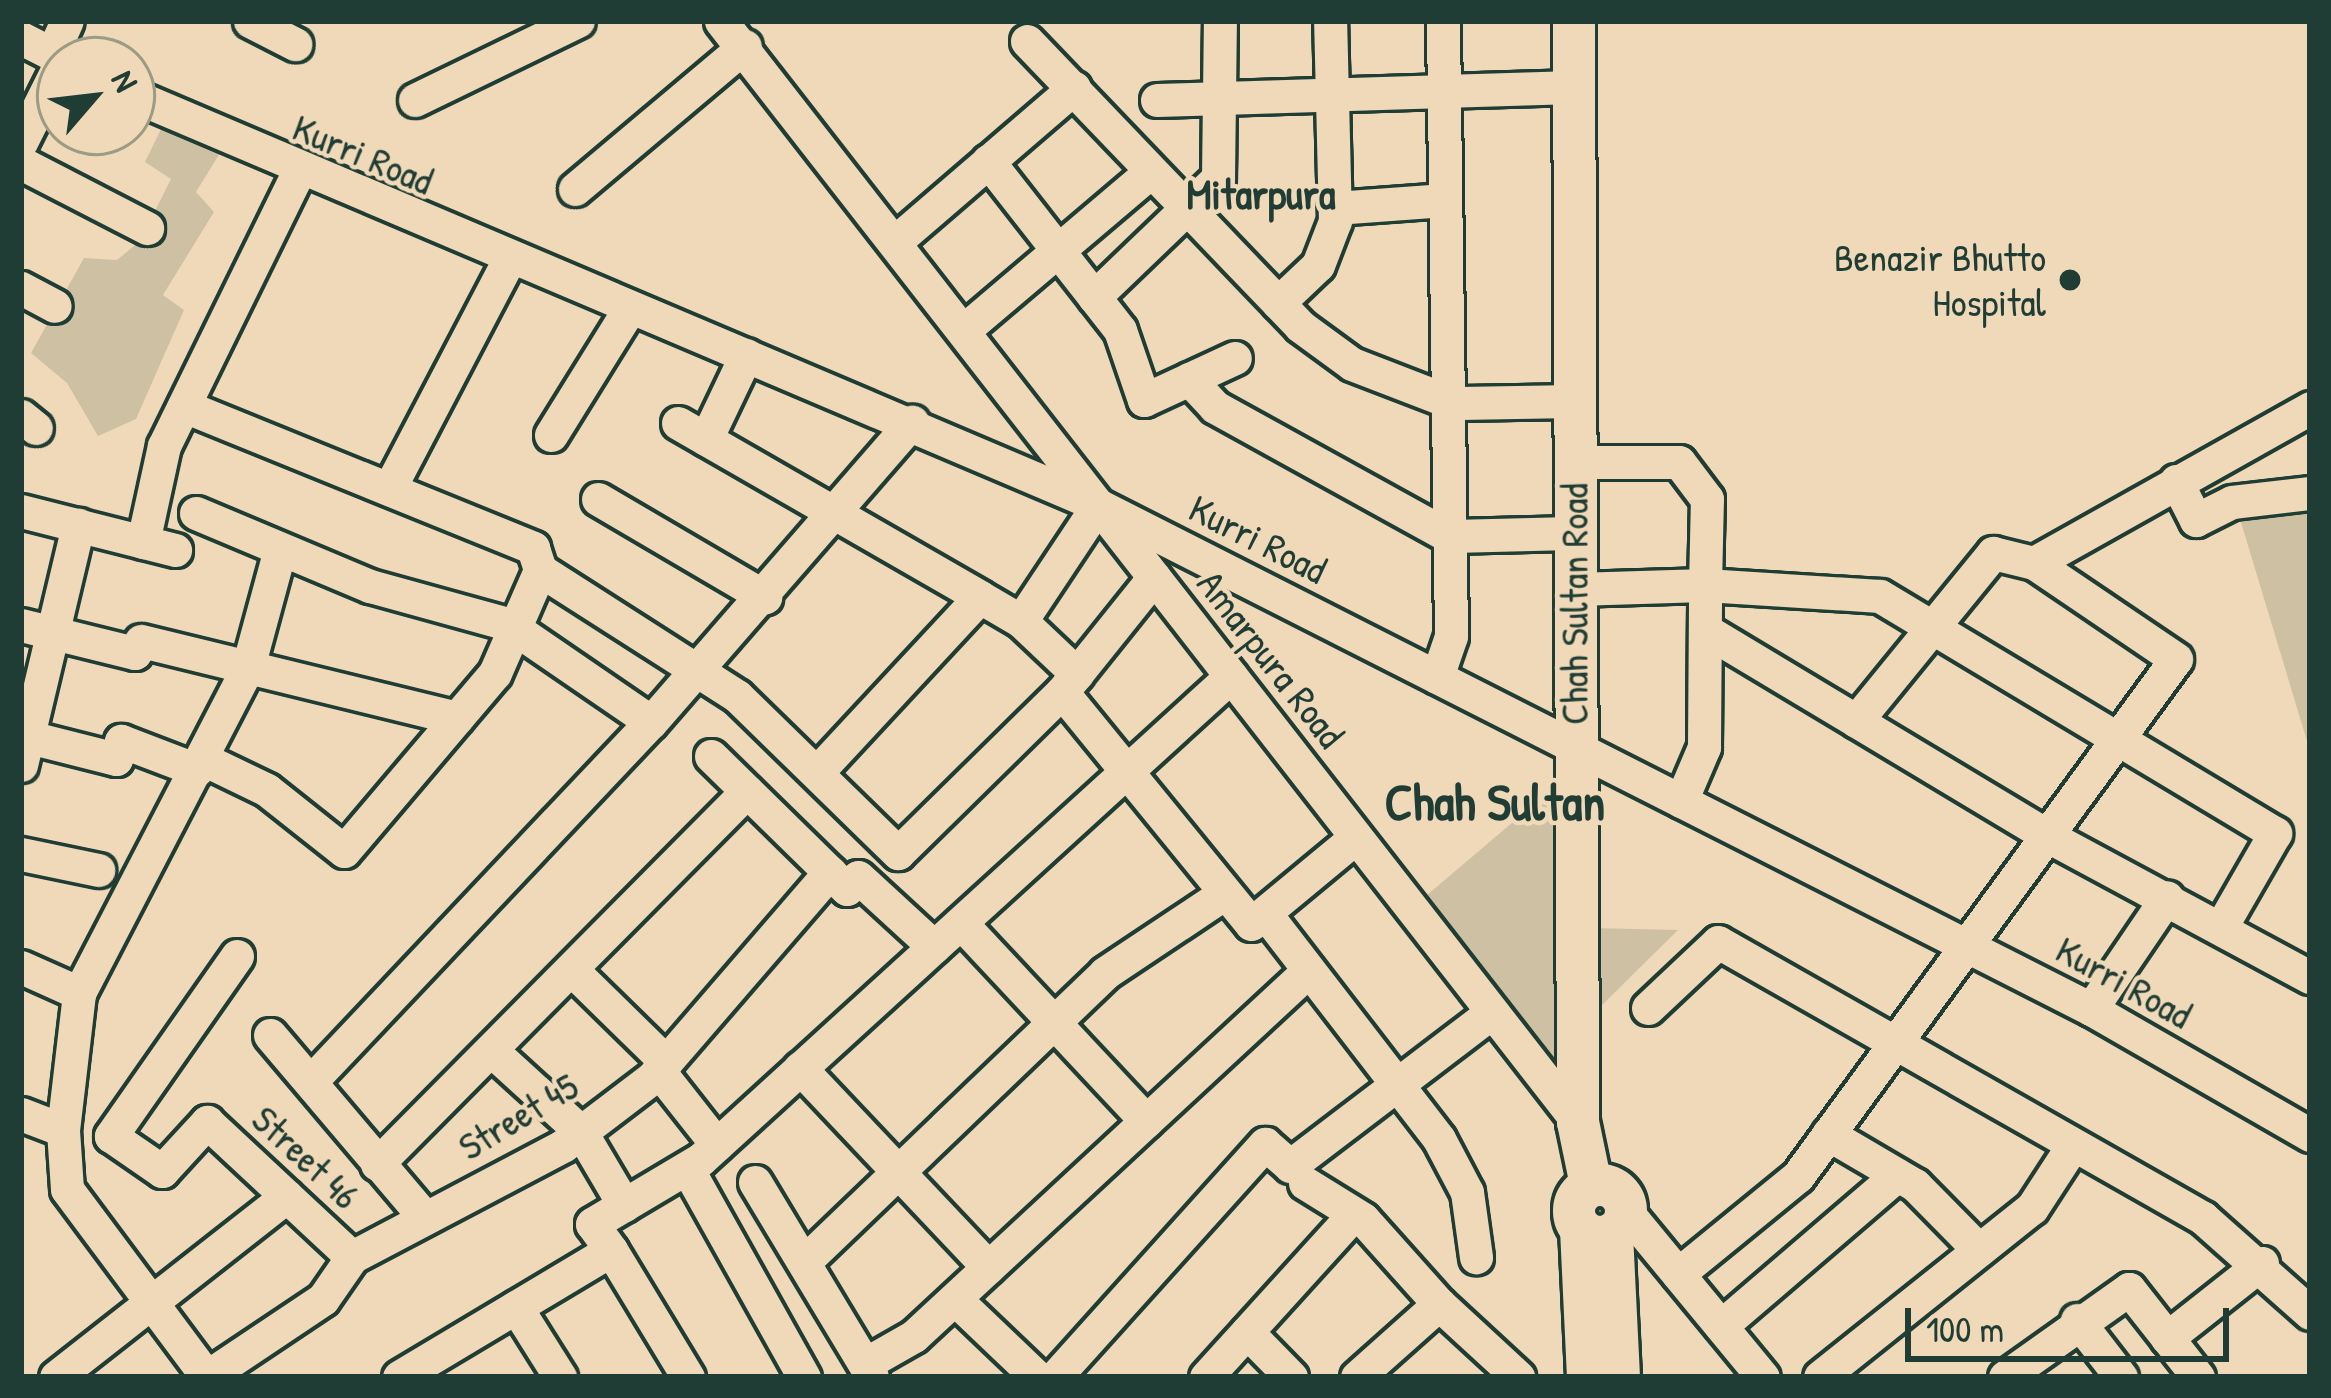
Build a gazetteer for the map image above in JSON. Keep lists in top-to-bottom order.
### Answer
{
  "streets": {
    "main road": ["Chah Sultan Road"],
    "street": [
      "Kurri Road",
      "Amarpura Road",
      "Street 45",
      "Street 46"
    ]
  },
  "crossings": [
    ["Kurri Road", "Chah Sultan Road"],
    ["Kurri Road", "Amarpura Road"],
    ["Chah Sultan Road", "Amarpura Road"],
    ["Street 45", "Street 46"]
  ],
  "districts": ["Mitarpura", "Chah Sultan"],
  "places": ["Benazir Bhutto Hospital"],
  "scale_bar": "100 m",
  "north": "top right"
}
